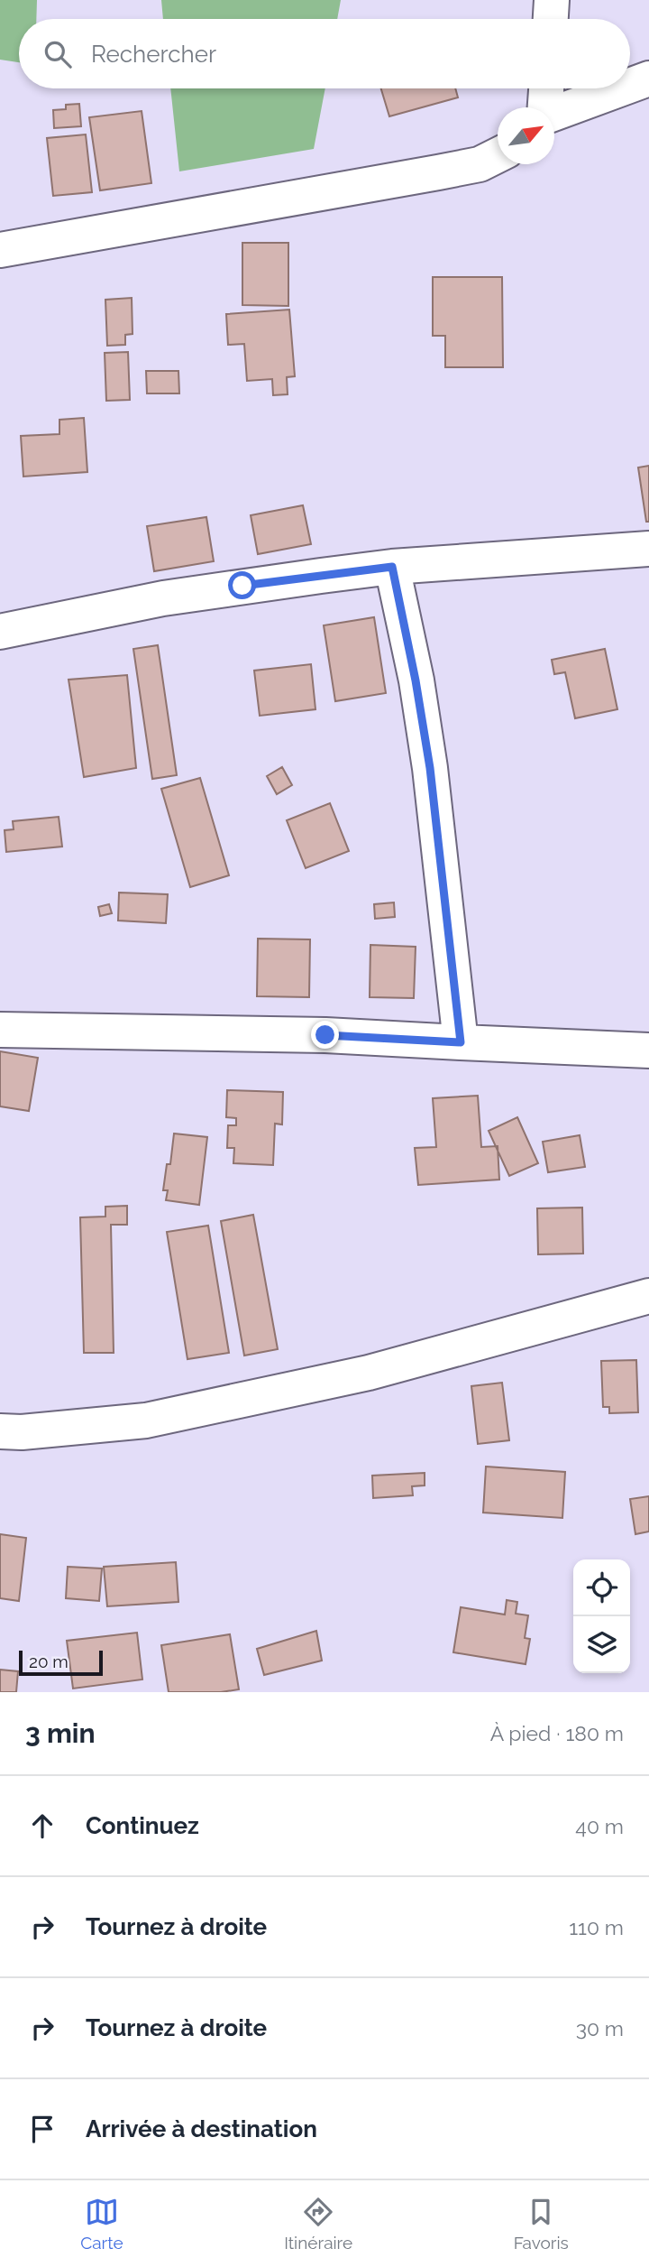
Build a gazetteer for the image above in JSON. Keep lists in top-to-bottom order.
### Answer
{
  "scale_bar": "20 m",
  "north": "top right",
  "page": {
    "search": "Rechercher",
    "scale": "20 m",
    "heading": ["3 min", "À pied · 180 m"],
    "list": [
      ["Continuez", "40 m"],
      ["Tournez à droite", "110 m"],
      ["Tournez à droite", "30 m"],
      "Arrivée à destination"
    ],
    "nav": ["Carte", "Itinéraire", "Favoris"]
  }
}
